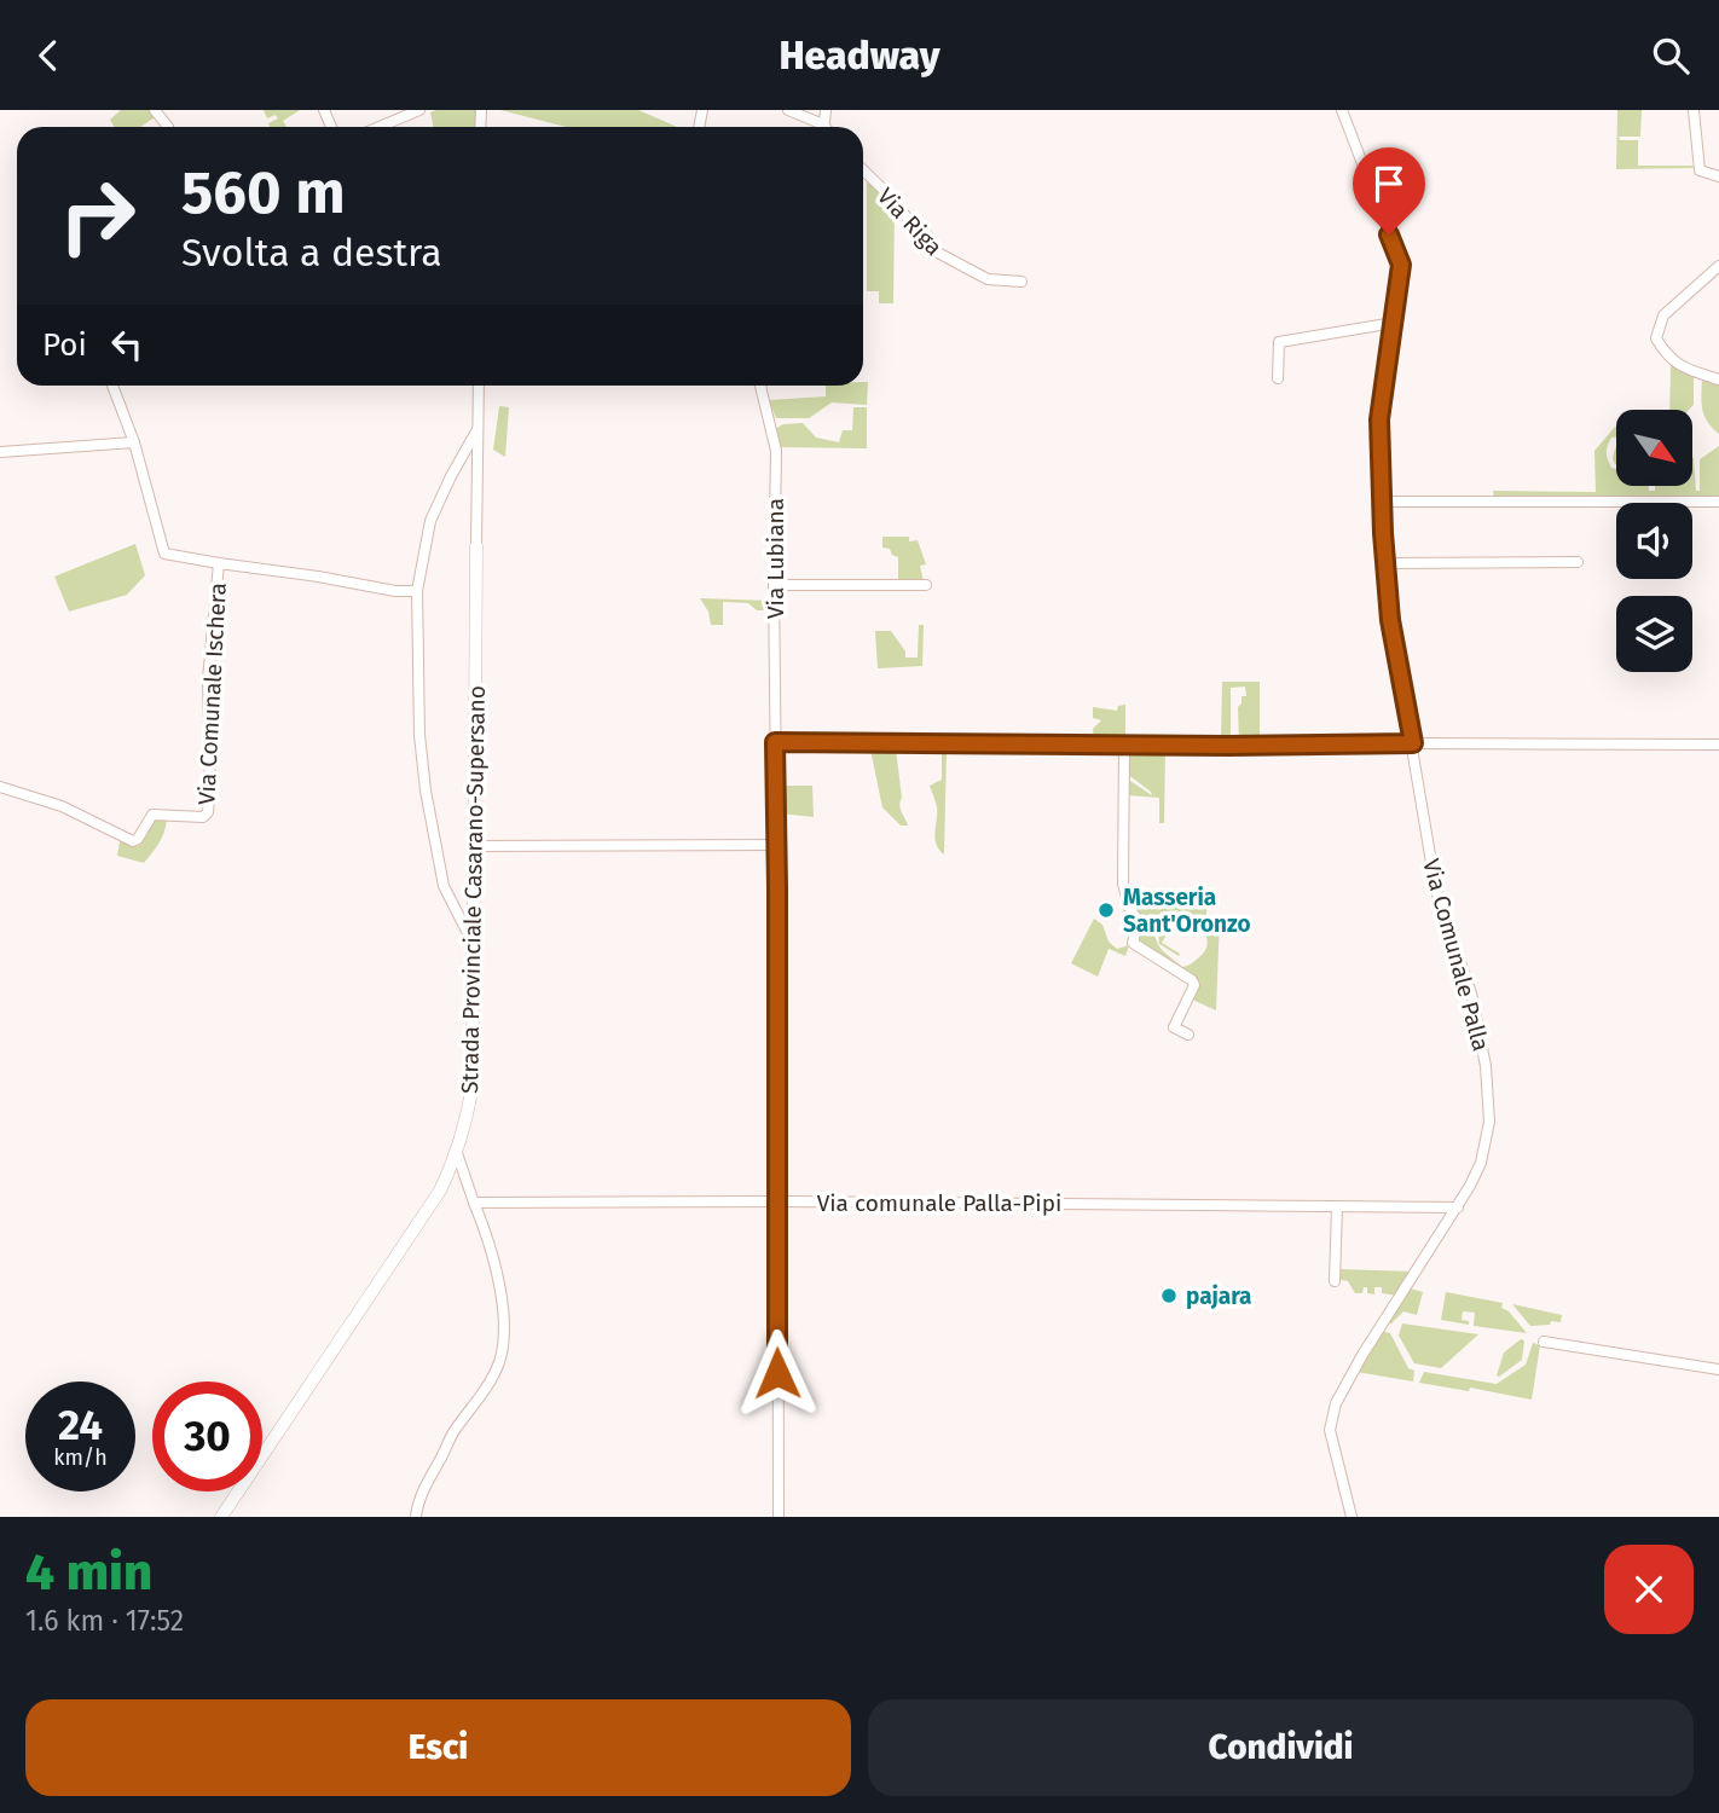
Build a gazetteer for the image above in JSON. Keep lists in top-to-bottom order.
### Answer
{
  "streets": {
    "main road": ["Strada Provinciale Casarano-Supersano"],
    "street": [
      "Via Riga",
      "Via Lubiana",
      "Via Comunale Ischera",
      "Via Comunale Palla",
      "Via comunale Palla-Pipi"
    ]
  },
  "crossings": [
    ["Via Lubiana", "Via comunale Palla-Pipi"],
    ["Via Comunale Palla", "Via comunale Palla-Pipi"]
  ],
  "places": ["Masseria Sant'Oronzo", "pajara"],
  "north": "bottom right",
  "page": {
    "header": "Headway",
    "turn": ["560 m", "Svolta a destra"],
    "then": "Poi",
    "speed": "24 km/h",
    "limit": "30",
    "heading": ["4 min", "1.6 km · 17:52"],
    "buttons": ["Esci", "Condividi"]
  }
}
